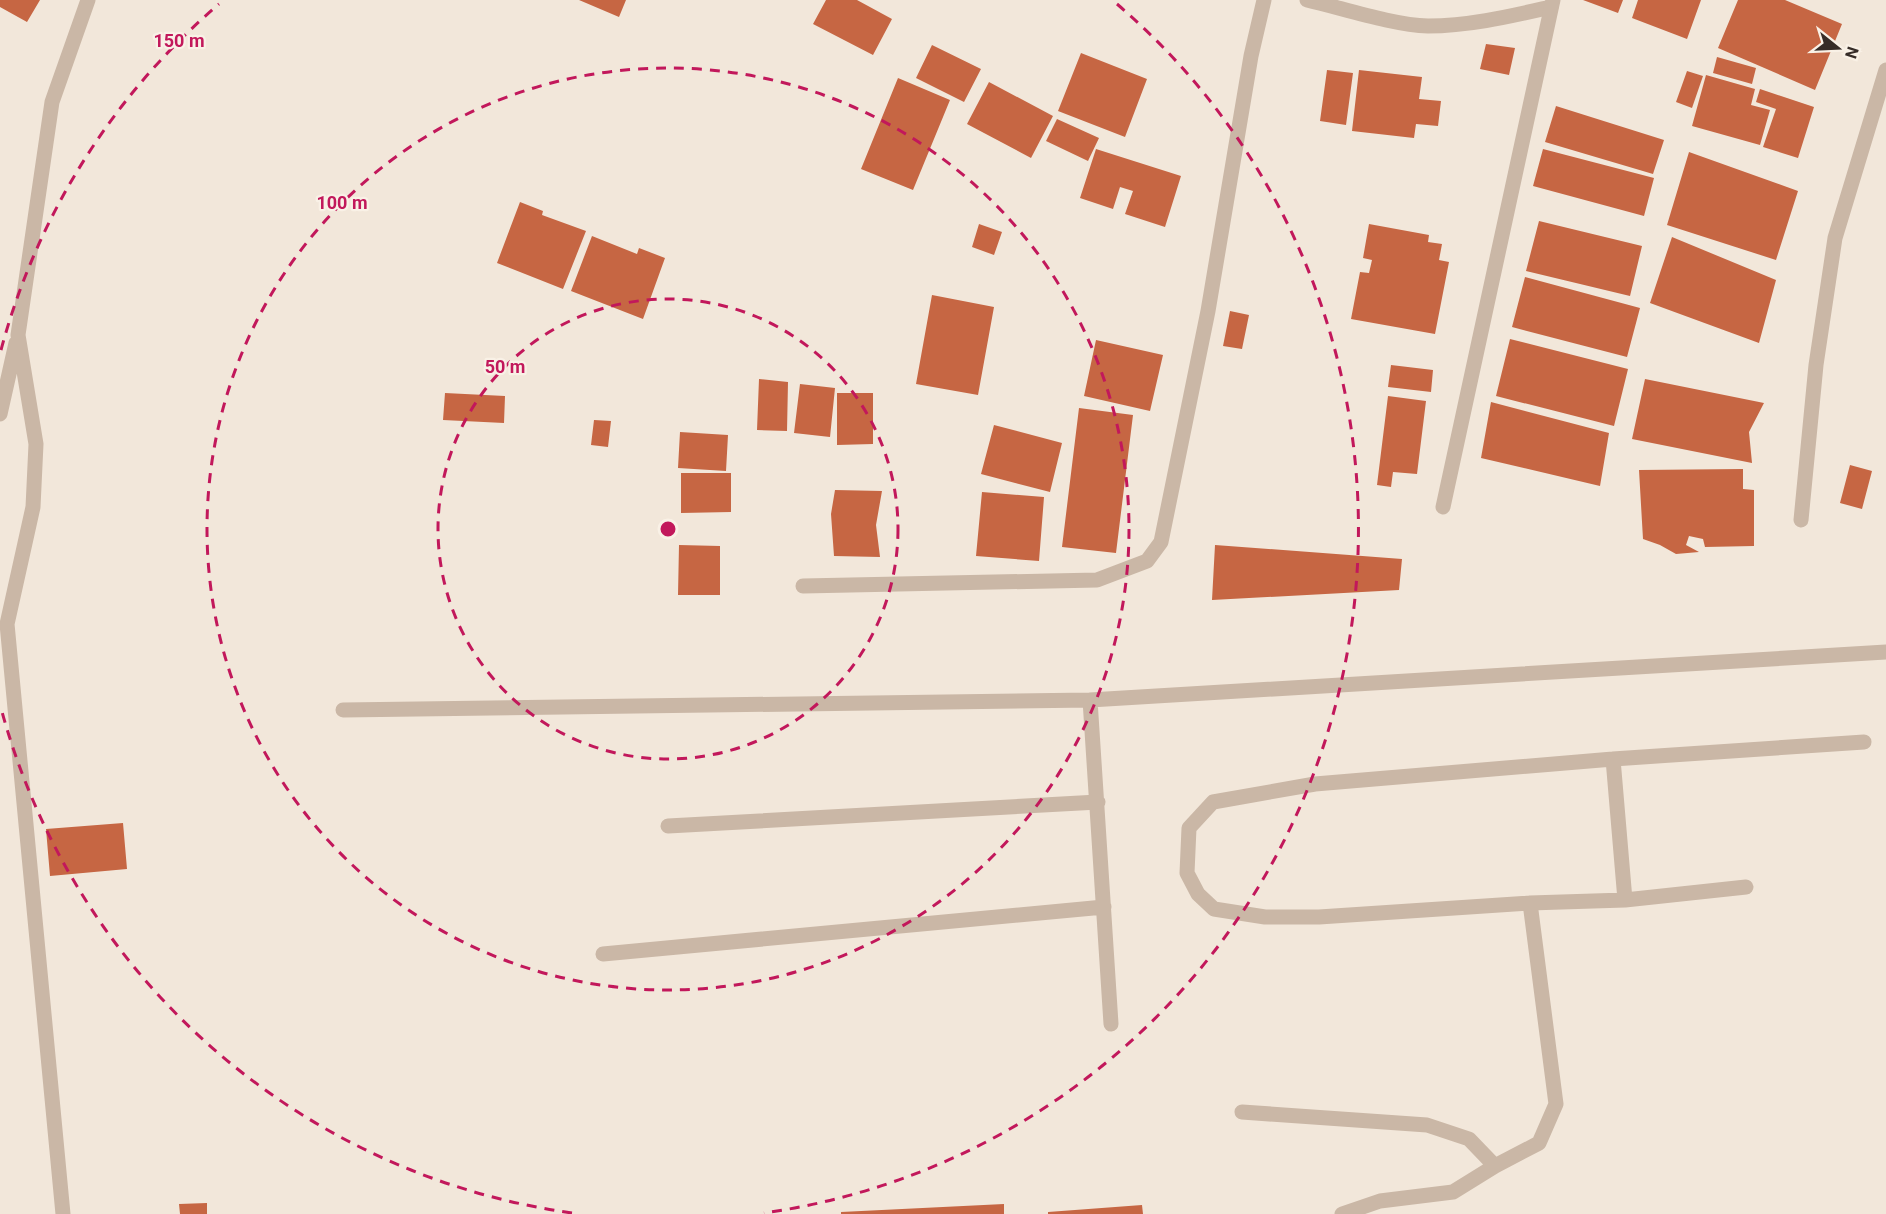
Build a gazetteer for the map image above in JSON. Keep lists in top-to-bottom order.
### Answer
{
  "north": "right",
  "rings": ["150 m", "100 m", "50 m"]
}
